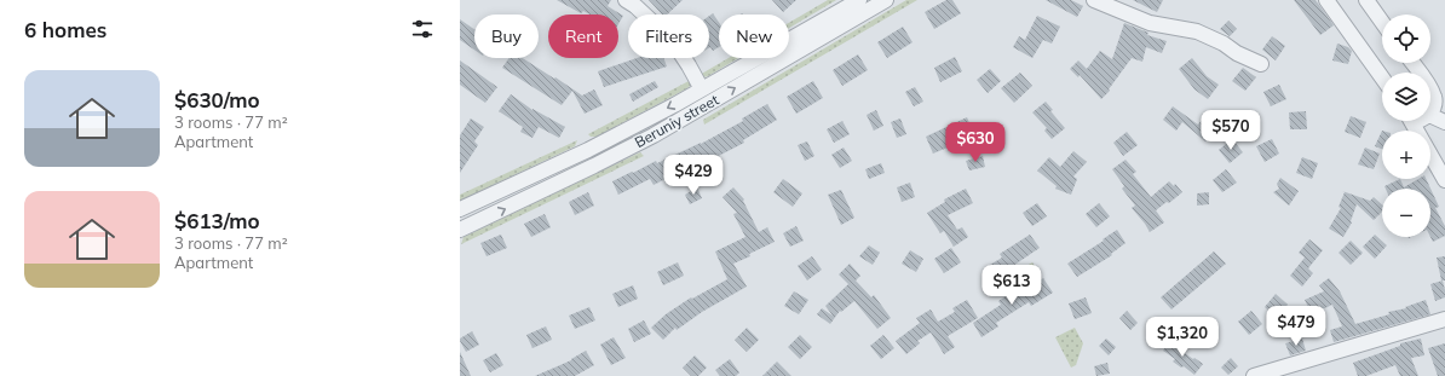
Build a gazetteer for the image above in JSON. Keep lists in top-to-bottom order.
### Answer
{
  "streets": {
    "street": ["Beruniy street"]
  },
  "page": {
    "heading": "6 homes",
    "map_buttons": ["+", "−"],
    "chip": [
      "Buy",
      "Rent",
      "Filters",
      "New"
    ],
    "list": [
      {
        "name": "$630/mo",
        "note": "3 rooms · 77 m² · Apartment"
      },
      {
        "name": "$613/mo",
        "note": "3 rooms · 77 m² · Apartment"
      }
    ],
    "price": [
      "$570",
      "$630",
      "$429",
      "$613",
      "$479",
      "$1,320"
    ]
  }
}
